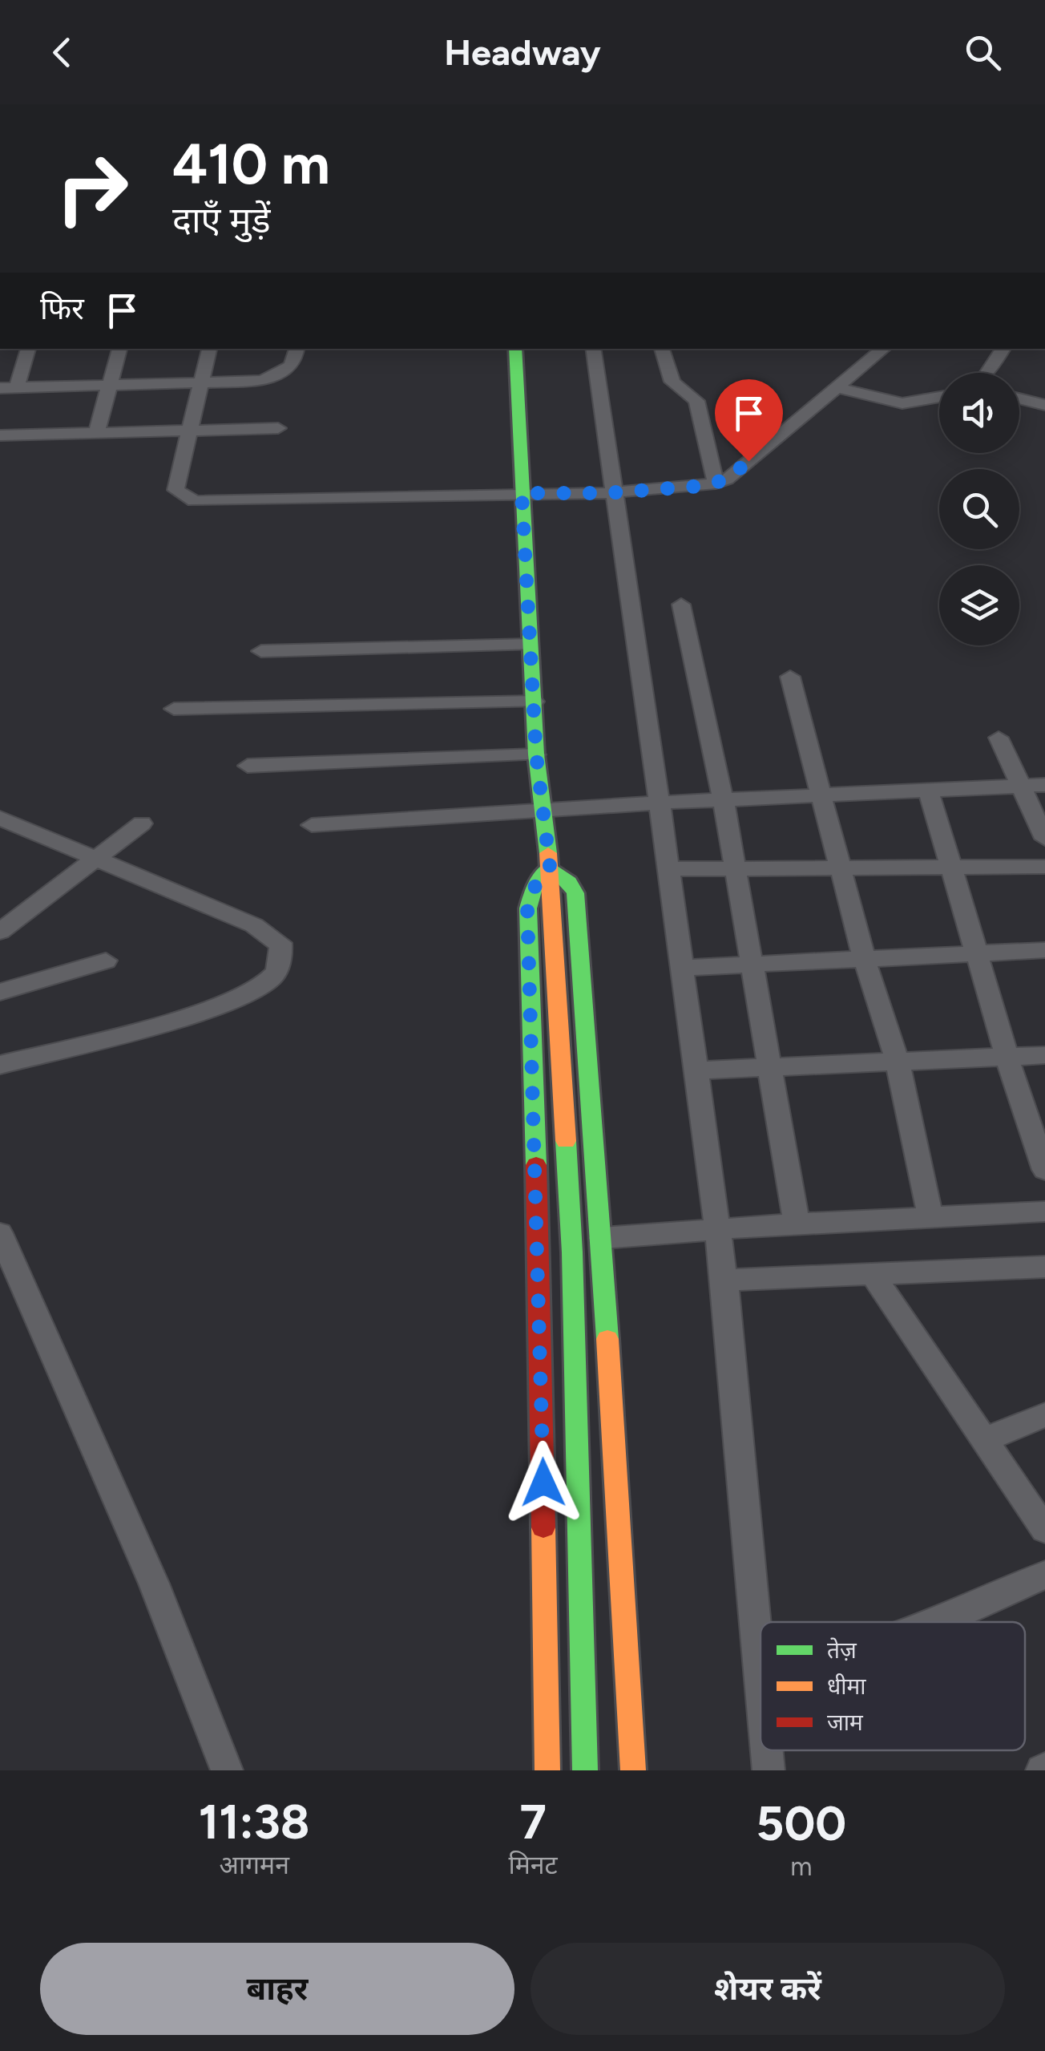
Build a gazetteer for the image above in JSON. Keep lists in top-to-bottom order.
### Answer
{
  "legend": ["तेज़", "धीमा", "जाम"],
  "page": {
    "header": "Headway",
    "turn": ["410 m", "दाएँ मुड़ें"],
    "then": "फिर",
    "eta": [
      "11:38",
      "आगमन",
      "7",
      "मिनट",
      "500",
      "m"
    ],
    "buttons": ["बाहर", "शेयर करें"]
  }
}
